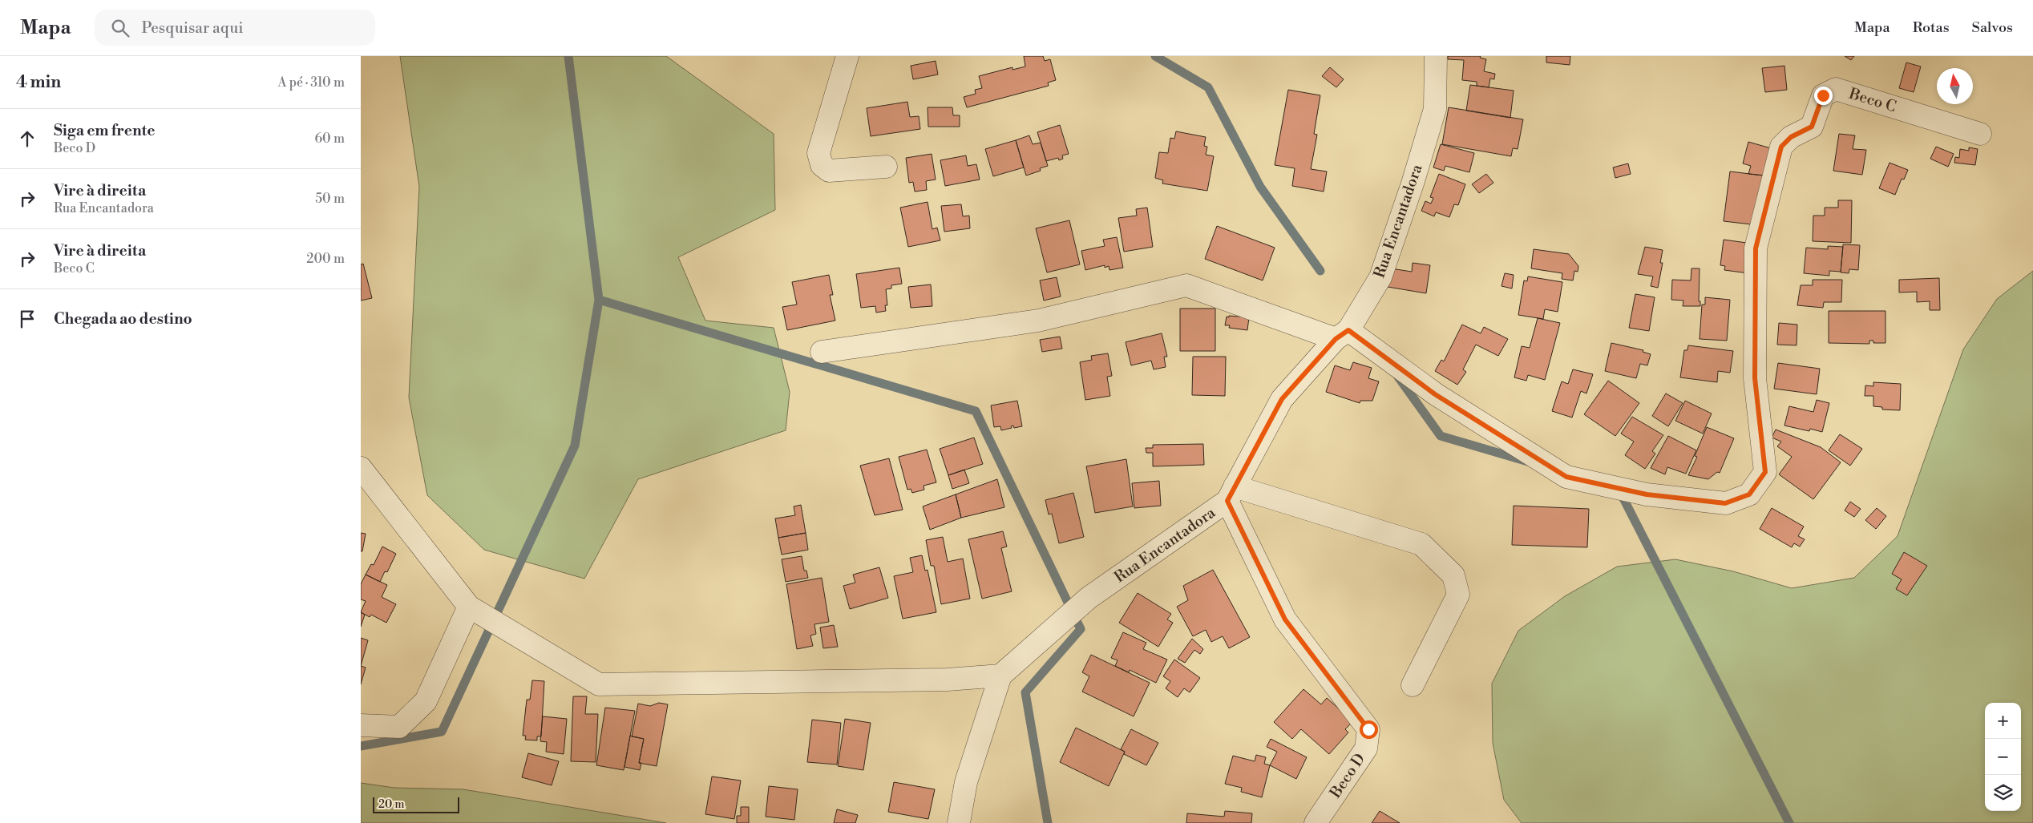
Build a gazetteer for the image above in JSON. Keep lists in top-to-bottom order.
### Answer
{
  "streets": {
    "street": ["Beco C", "Rua Encantadora", "Beco D"]
  },
  "crossings": [
    ["Beco C", "Rua Encantadora"],
    ["Rua Encantadora", "Beco D"]
  ],
  "scale_bar": "20 m",
  "north": "top",
  "page": {
    "header": "Mapa",
    "search": "Pesquisar aqui",
    "nav": ["Mapa", "Rotas", "Salvos"],
    "heading": ["4 min", "A pé · 310 m"],
    "list": [
      ["Siga em frente", "Beco D", "60 m"],
      ["Vire à direita", "Rua Encantadora", "50 m"],
      ["Vire à direita", "Beco C", "200 m"],
      "Chegada ao destino"
    ],
    "map_buttons": ["+", "−"],
    "scale": "20 m"
  }
}
